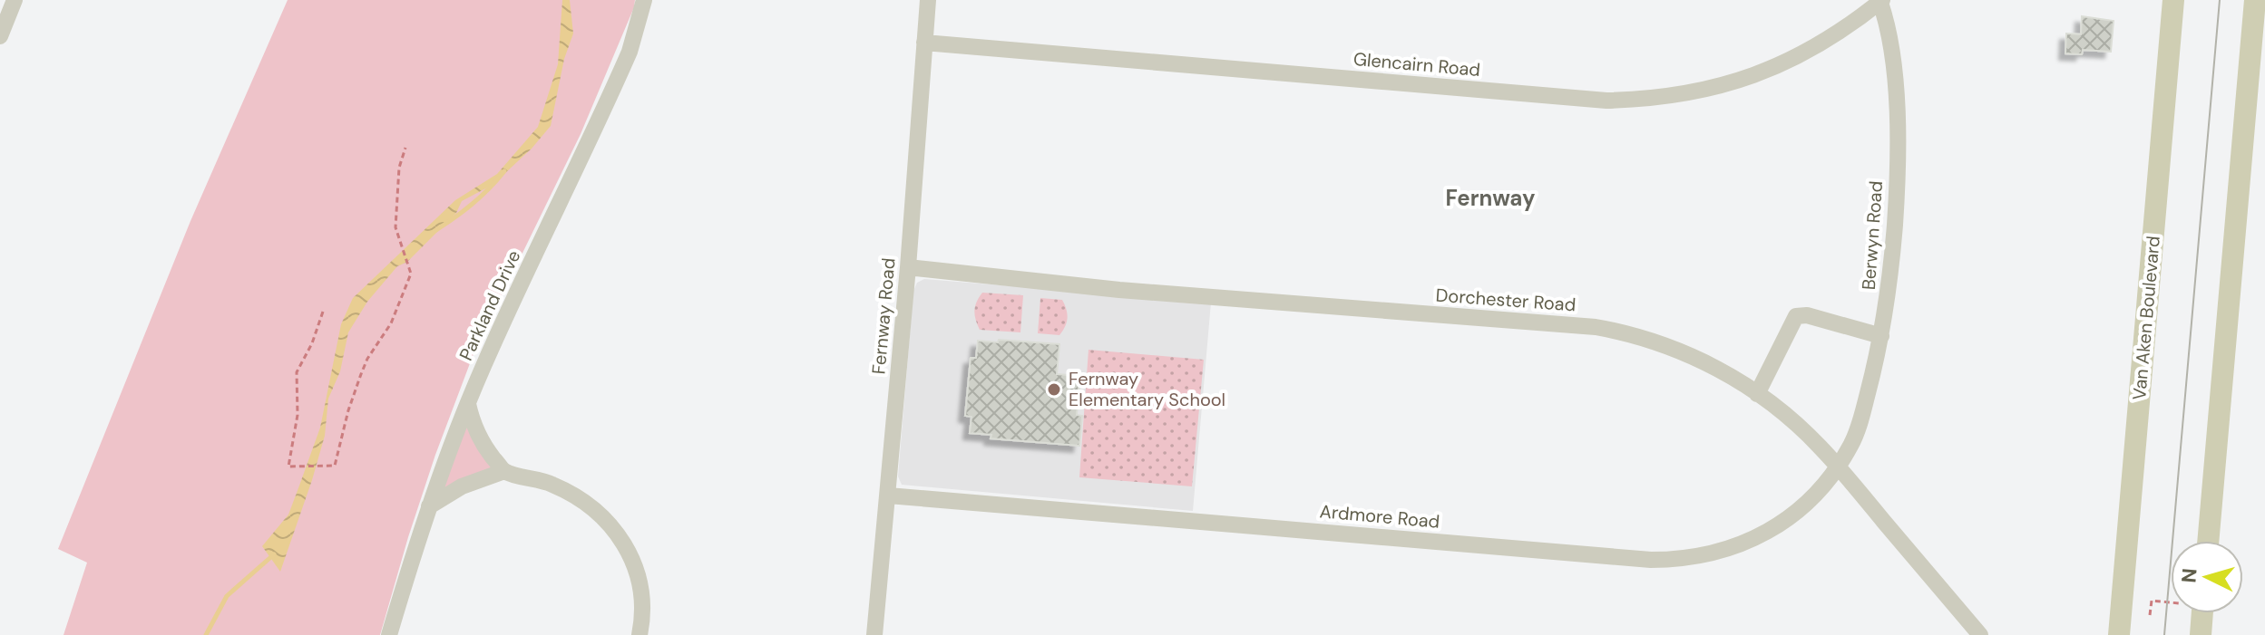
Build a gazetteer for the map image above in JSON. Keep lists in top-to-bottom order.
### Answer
{
  "streets": {
    "main road": ["Van Aken Boulevard"],
    "street": [
      "Glencairn Road",
      "Berwyn Road",
      "Dorchester Road",
      "Parkland Drive",
      "Fernway Road",
      "Ardmore Road"
    ]
  },
  "crossings": [
    ["Glencairn Road", "Berwyn Road"],
    ["Glencairn Road", "Fernway Road"],
    ["Berwyn Road", "Dorchester Road"],
    ["Berwyn Road", "Ardmore Road"],
    ["Dorchester Road", "Fernway Road"],
    ["Dorchester Road", "Ardmore Road"],
    ["Fernway Road", "Ardmore Road"]
  ],
  "districts": ["Fernway"],
  "places": ["Fernway Elementary School"],
  "north": "left"
}
